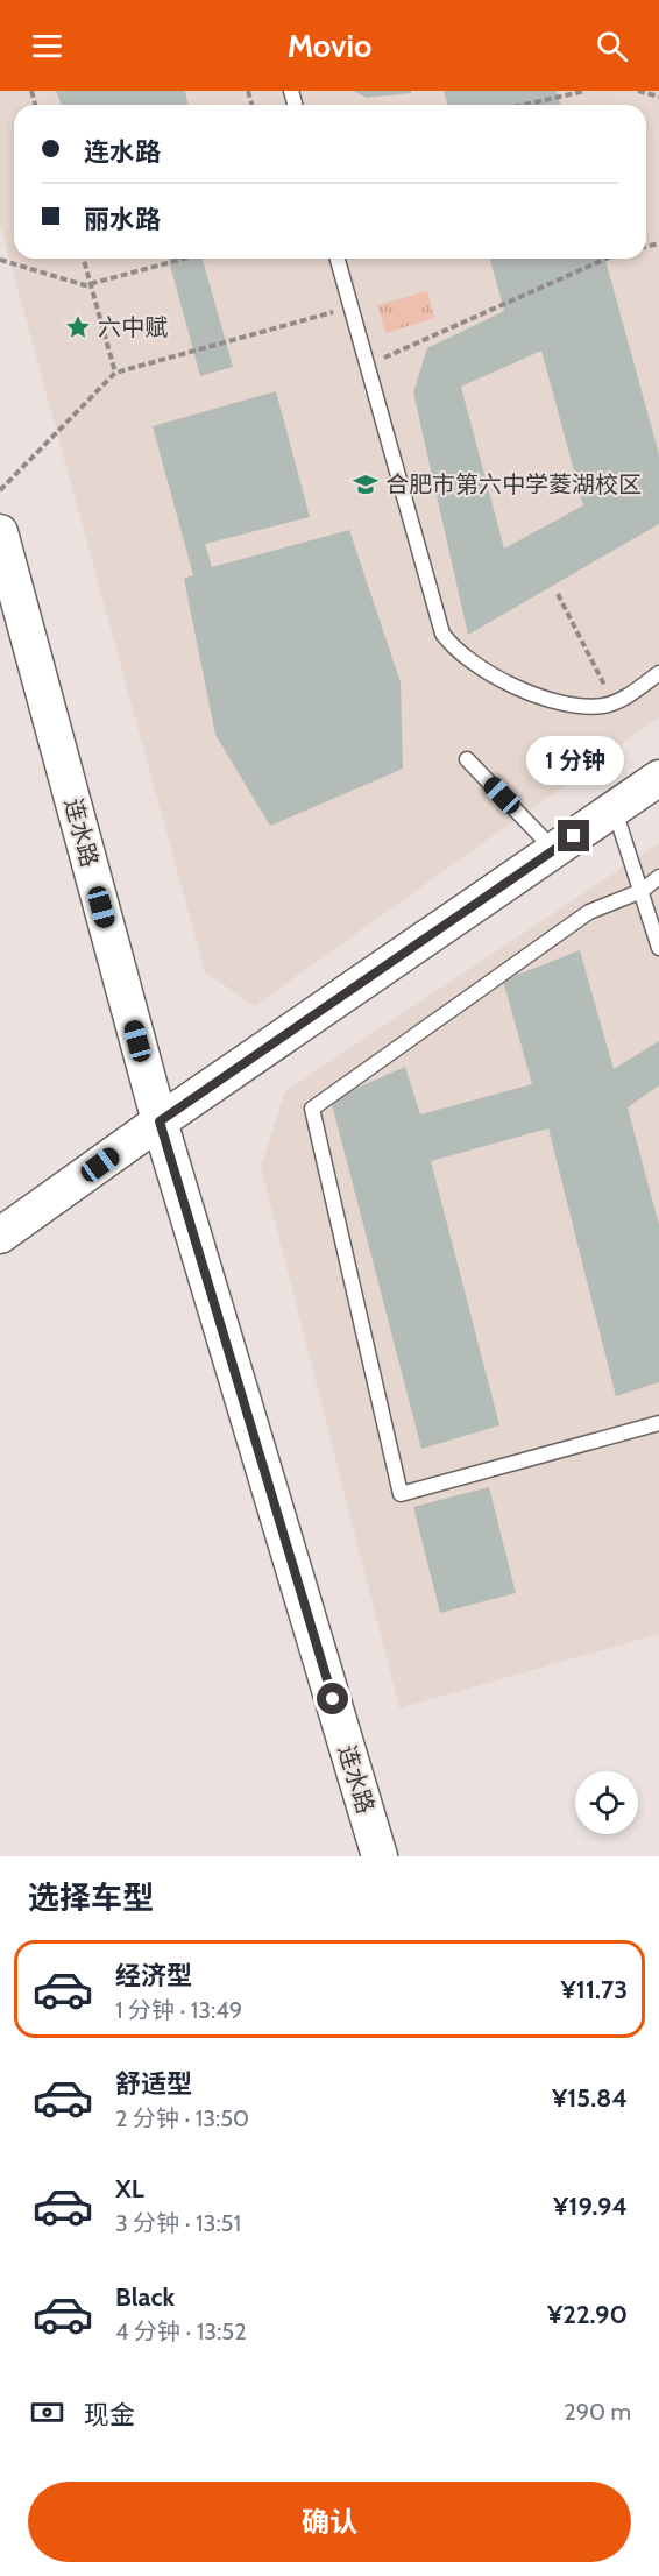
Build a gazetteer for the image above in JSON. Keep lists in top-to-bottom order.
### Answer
{
  "streets": {
    "street": ["连水路"]
  },
  "places": {
    "place": ["六中赋"],
    "school or university": ["合肥市第六中学菱湖校区"]
  },
  "page": {
    "header": "Movio",
    "banner": ["连水路", "丽水路"],
    "bubble": "1 分钟",
    "heading": "选择车型",
    "list": [
      {
        "name": "经济型",
        "note": "1 分钟 · 13:49",
        "value": "¥11.73"
      },
      {
        "name": "舒适型",
        "note": "2 分钟 · 13:50",
        "value": "¥15.84"
      },
      {
        "name": "XL",
        "note": "3 分钟 · 13:51",
        "value": "¥19.94"
      },
      {
        "name": "Black",
        "note": "4 分钟 · 13:52",
        "value": "¥22.90"
      }
    ],
    "pay": ["现金", "290 m"],
    "buttons": "确认"
  }
}
